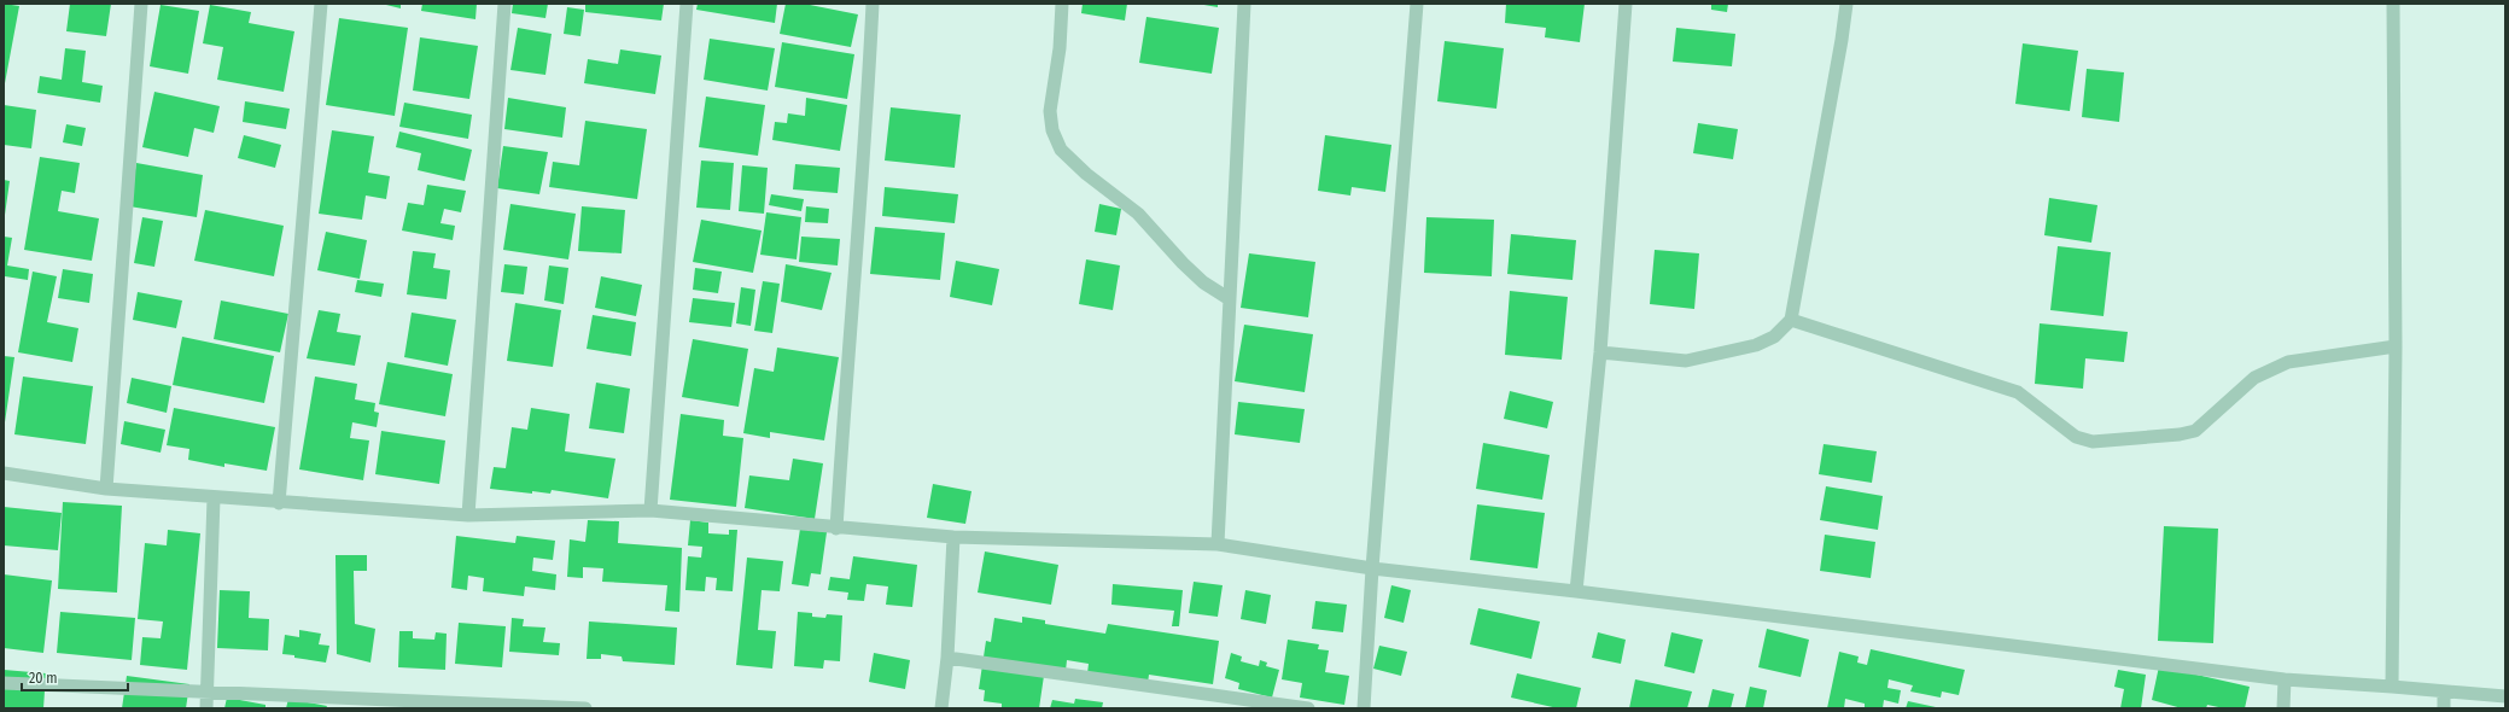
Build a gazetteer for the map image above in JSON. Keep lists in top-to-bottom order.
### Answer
{
  "scale_bar": "20 m"
}
